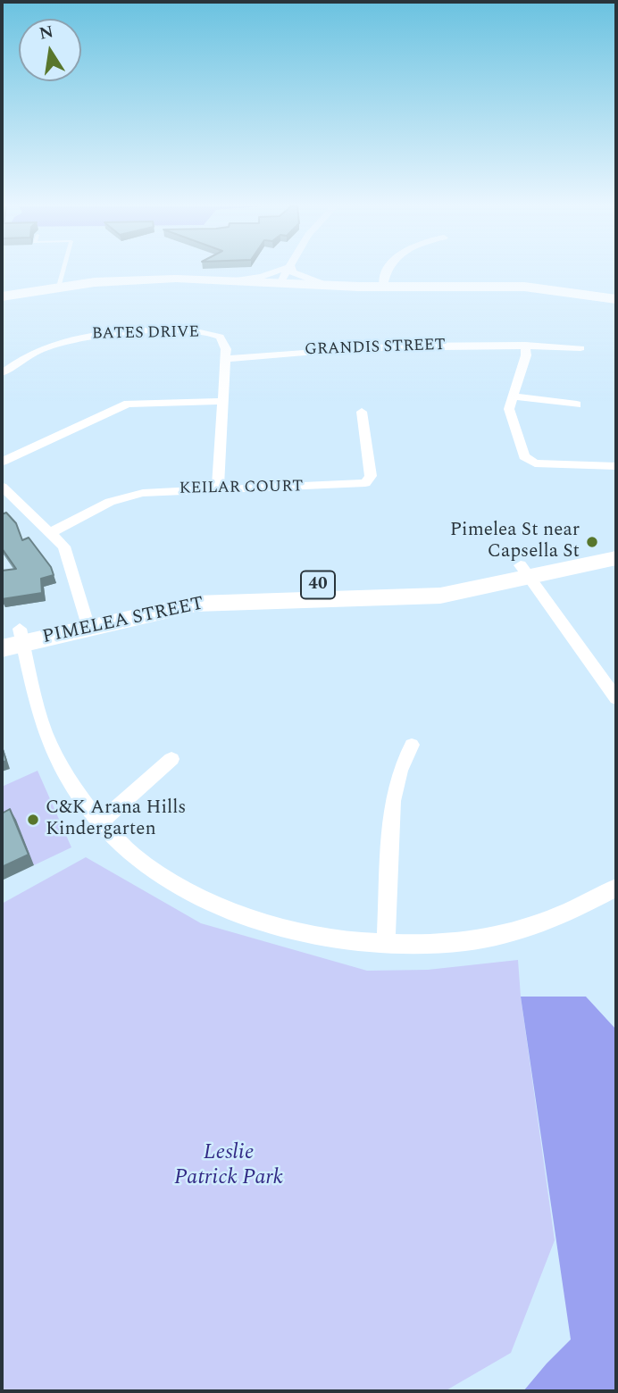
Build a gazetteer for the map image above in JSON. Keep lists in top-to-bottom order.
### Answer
{
  "streets": {
    "main road": ["40", "PIMELEA STREET"],
    "street": ["BATES DRIVE", "GRANDIS STREET", "KEILAR COURT"]
  },
  "crossings": [
    ["BATES DRIVE", "GRANDIS STREET"]
  ],
  "parks": ["Leslie Patrick Park"],
  "places": ["Pimelea St near Capsella St", "C&K Arana Hills Kindergarten"],
  "north": "top"
}
